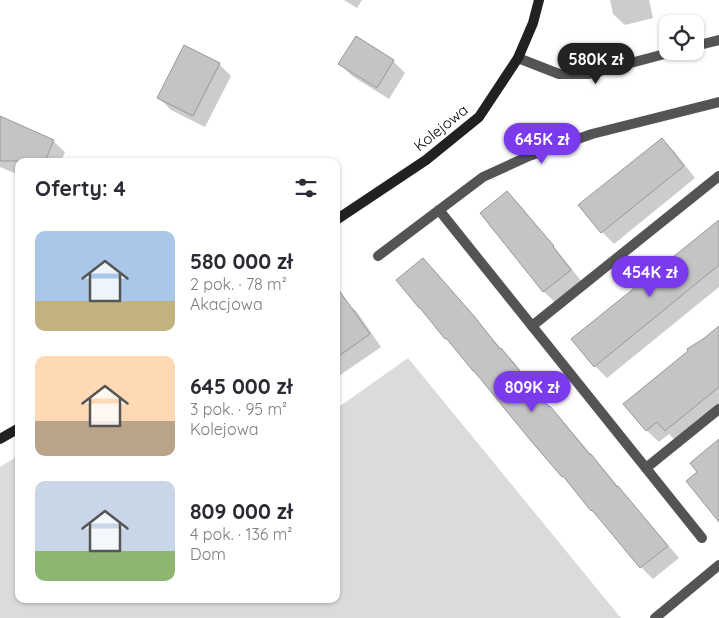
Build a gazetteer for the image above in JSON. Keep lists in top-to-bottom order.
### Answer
{
  "streets": {
    "street": ["Kolejowa"]
  },
  "page": {
    "price": [
      "580K zł",
      "645K zł",
      "454K zł",
      "809K zł"
    ],
    "heading": "Oferty: 4",
    "list": [
      {
        "name": "580 000 zł",
        "note": "2 pok. · 78 m² · Akacjowa"
      },
      {
        "name": "645 000 zł",
        "note": "3 pok. · 95 m² · Kolejowa"
      },
      {
        "name": "809 000 zł",
        "note": "4 pok. · 136 m² · Dom"
      }
    ]
  }
}
